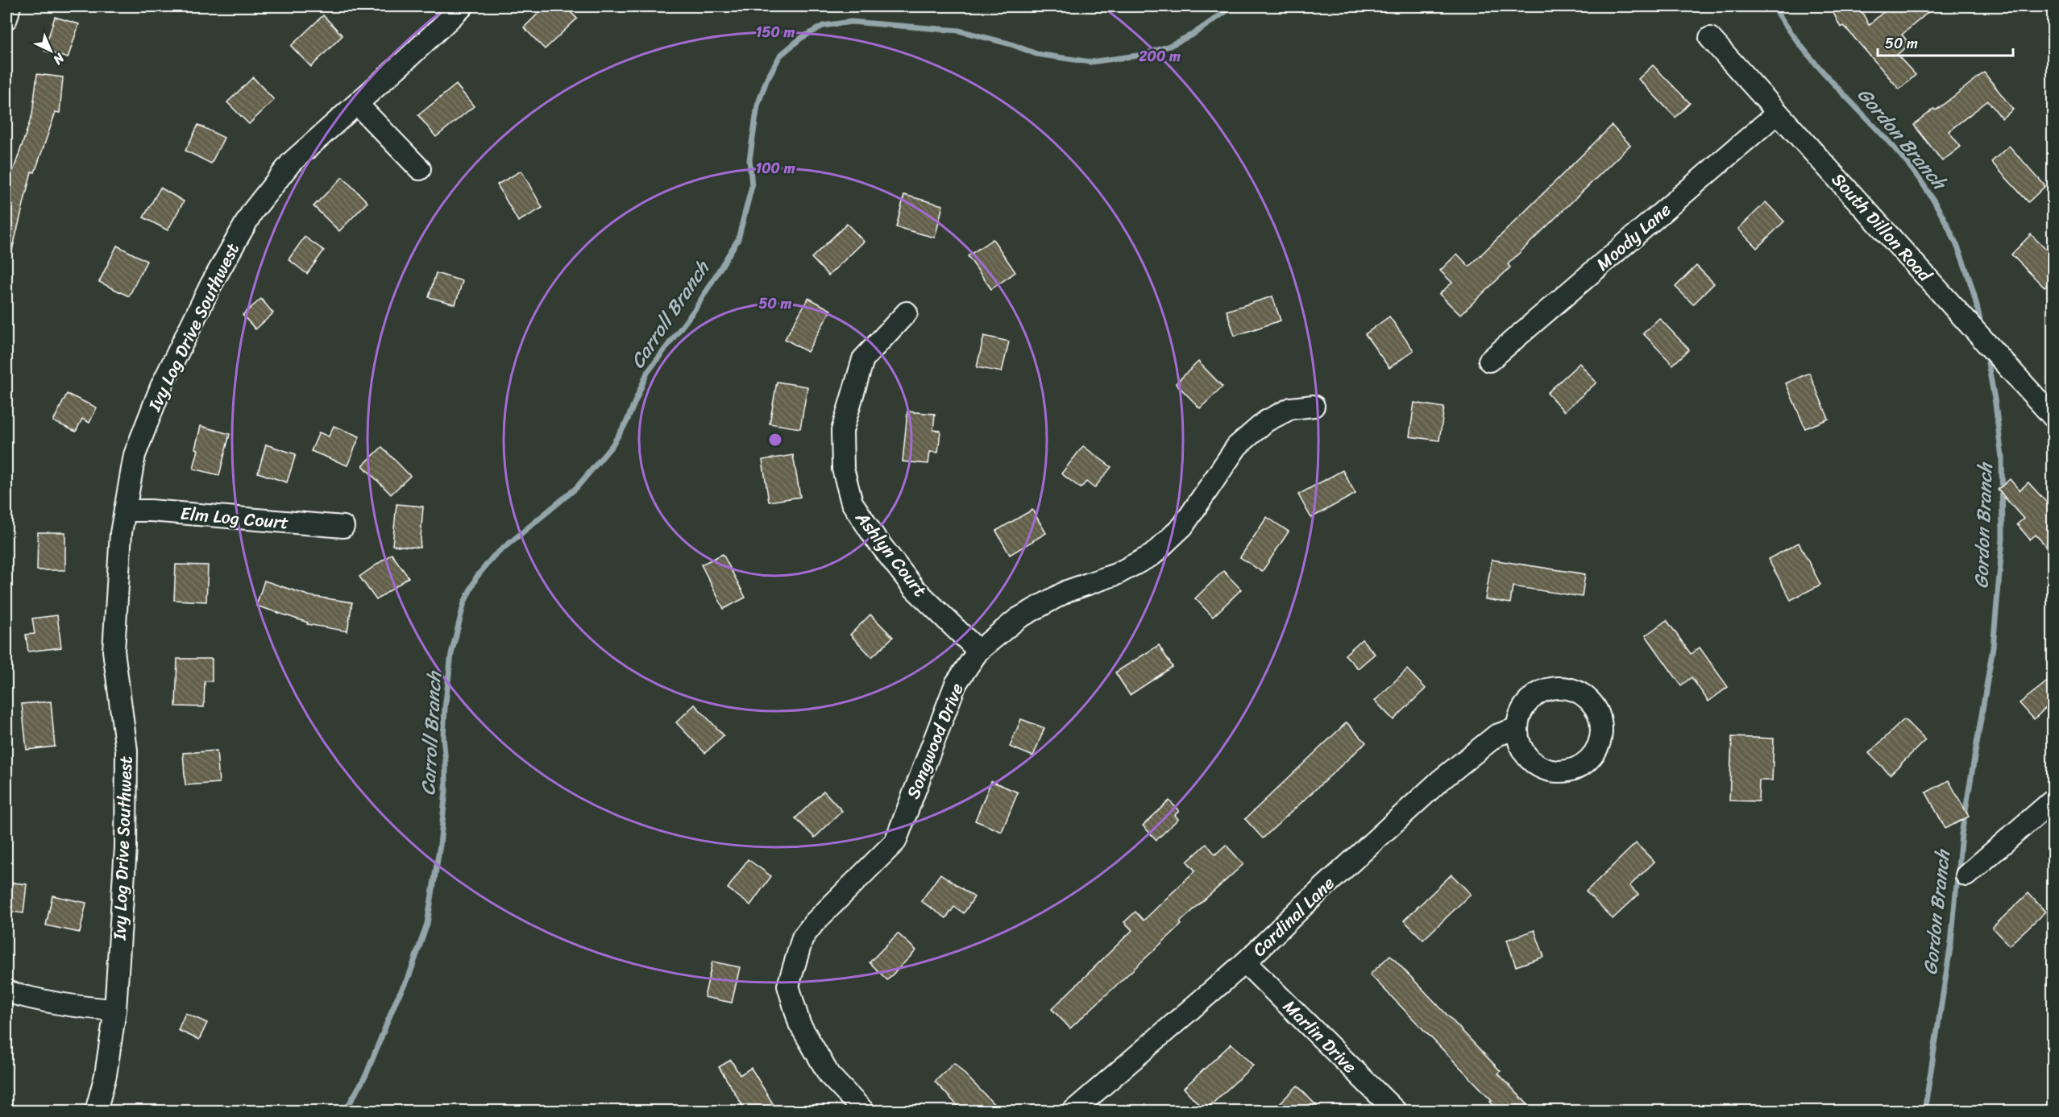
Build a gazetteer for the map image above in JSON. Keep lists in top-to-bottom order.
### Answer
{
  "streets": {
    "street": [
      "South Dillon Road",
      "Moody Lane",
      "Ivy Log Drive Southwest",
      "Elm Log Court",
      "Ashlyn Court",
      "Songwood Drive",
      "Cardinal Lane",
      "Marlin Drive"
    ]
  },
  "crossings": [
    ["South Dillon Road", "Moody Lane"],
    ["Ivy Log Drive Southwest", "Elm Log Court"],
    ["Ashlyn Court", "Songwood Drive"],
    ["Cardinal Lane", "Marlin Drive"]
  ],
  "water": ["Gordon Branch", "Carroll Branch"],
  "scale_bar": "50 m",
  "north": "bottom right",
  "rings": [
    "150 m",
    "200 m",
    "100 m",
    "50 m"
  ]
}
